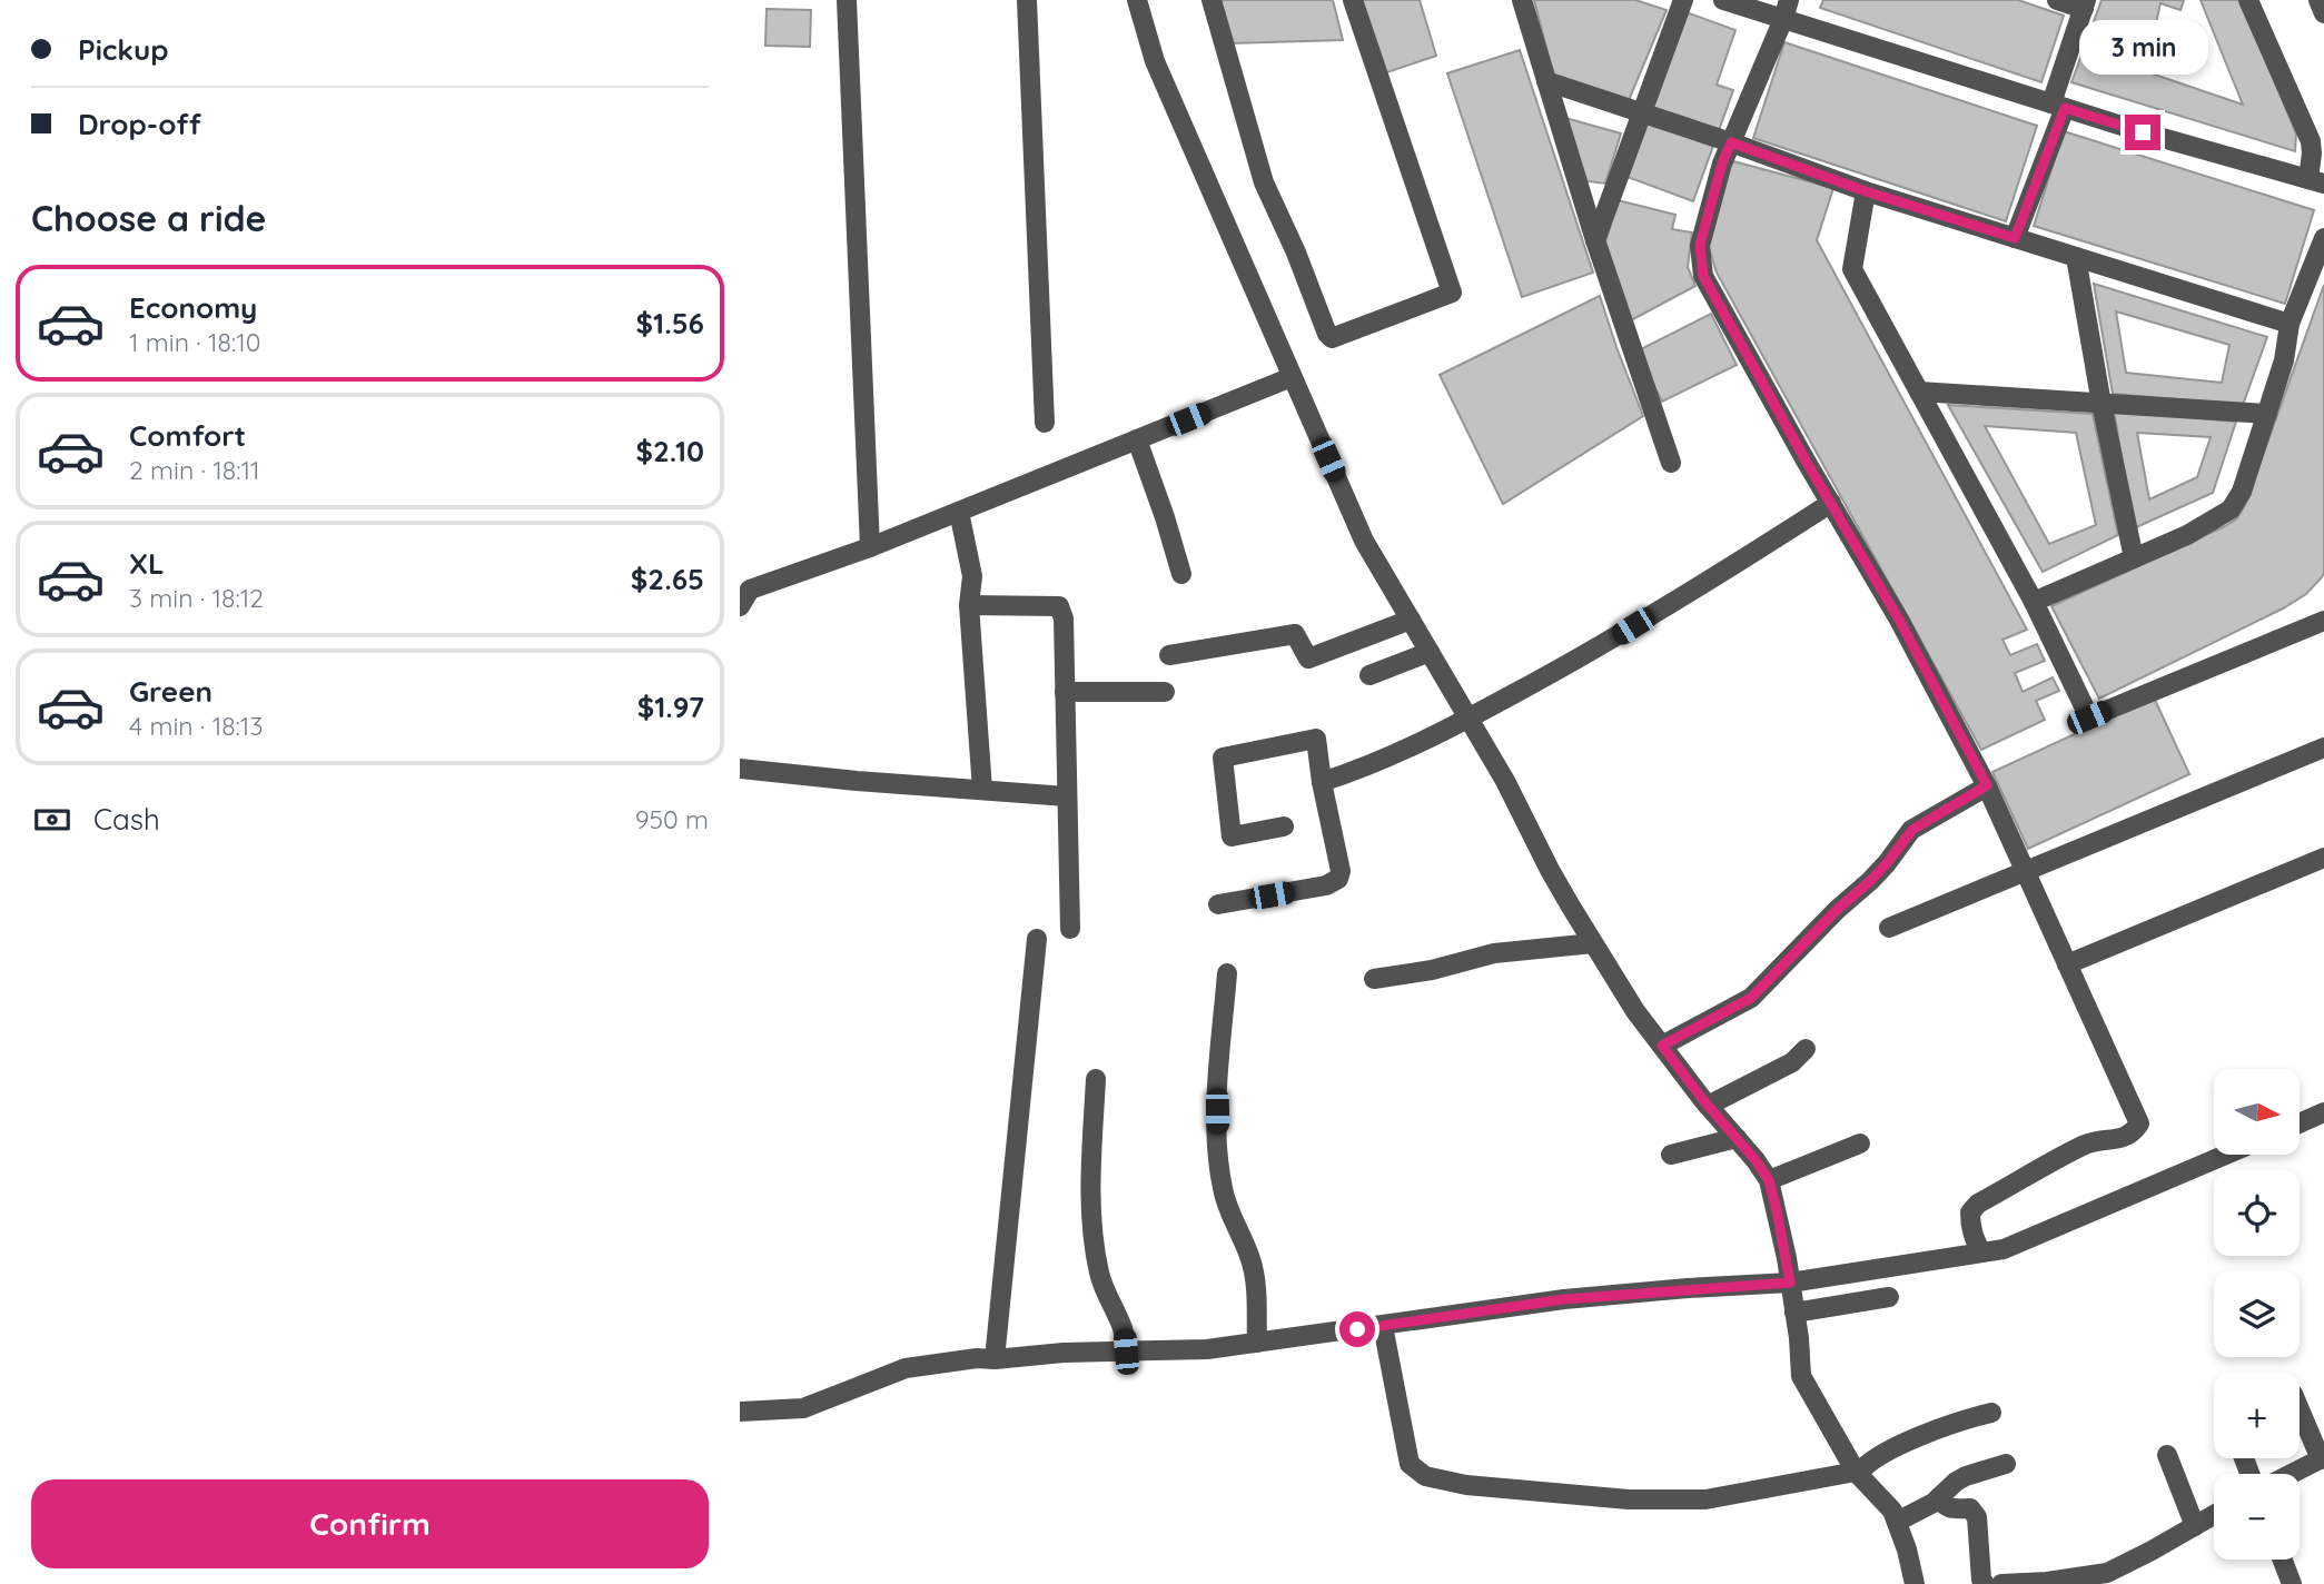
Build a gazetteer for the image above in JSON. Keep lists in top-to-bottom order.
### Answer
{
  "north": "right",
  "page": {
    "banner": ["Pickup", "Drop-off"],
    "bubble": "3 min",
    "heading": "Choose a ride",
    "list": [
      {
        "name": "Economy",
        "note": "1 min · 18:10",
        "value": "$1.56"
      },
      {
        "name": "Comfort",
        "note": "2 min · 18:11",
        "value": "$2.10"
      },
      {
        "name": "XL",
        "note": "3 min · 18:12",
        "value": "$2.65"
      },
      {
        "name": "Green",
        "note": "4 min · 18:13",
        "value": "$1.97"
      }
    ],
    "pay": ["Cash", "950 m"],
    "map_buttons": ["+", "−"],
    "buttons": "Confirm"
  }
}
